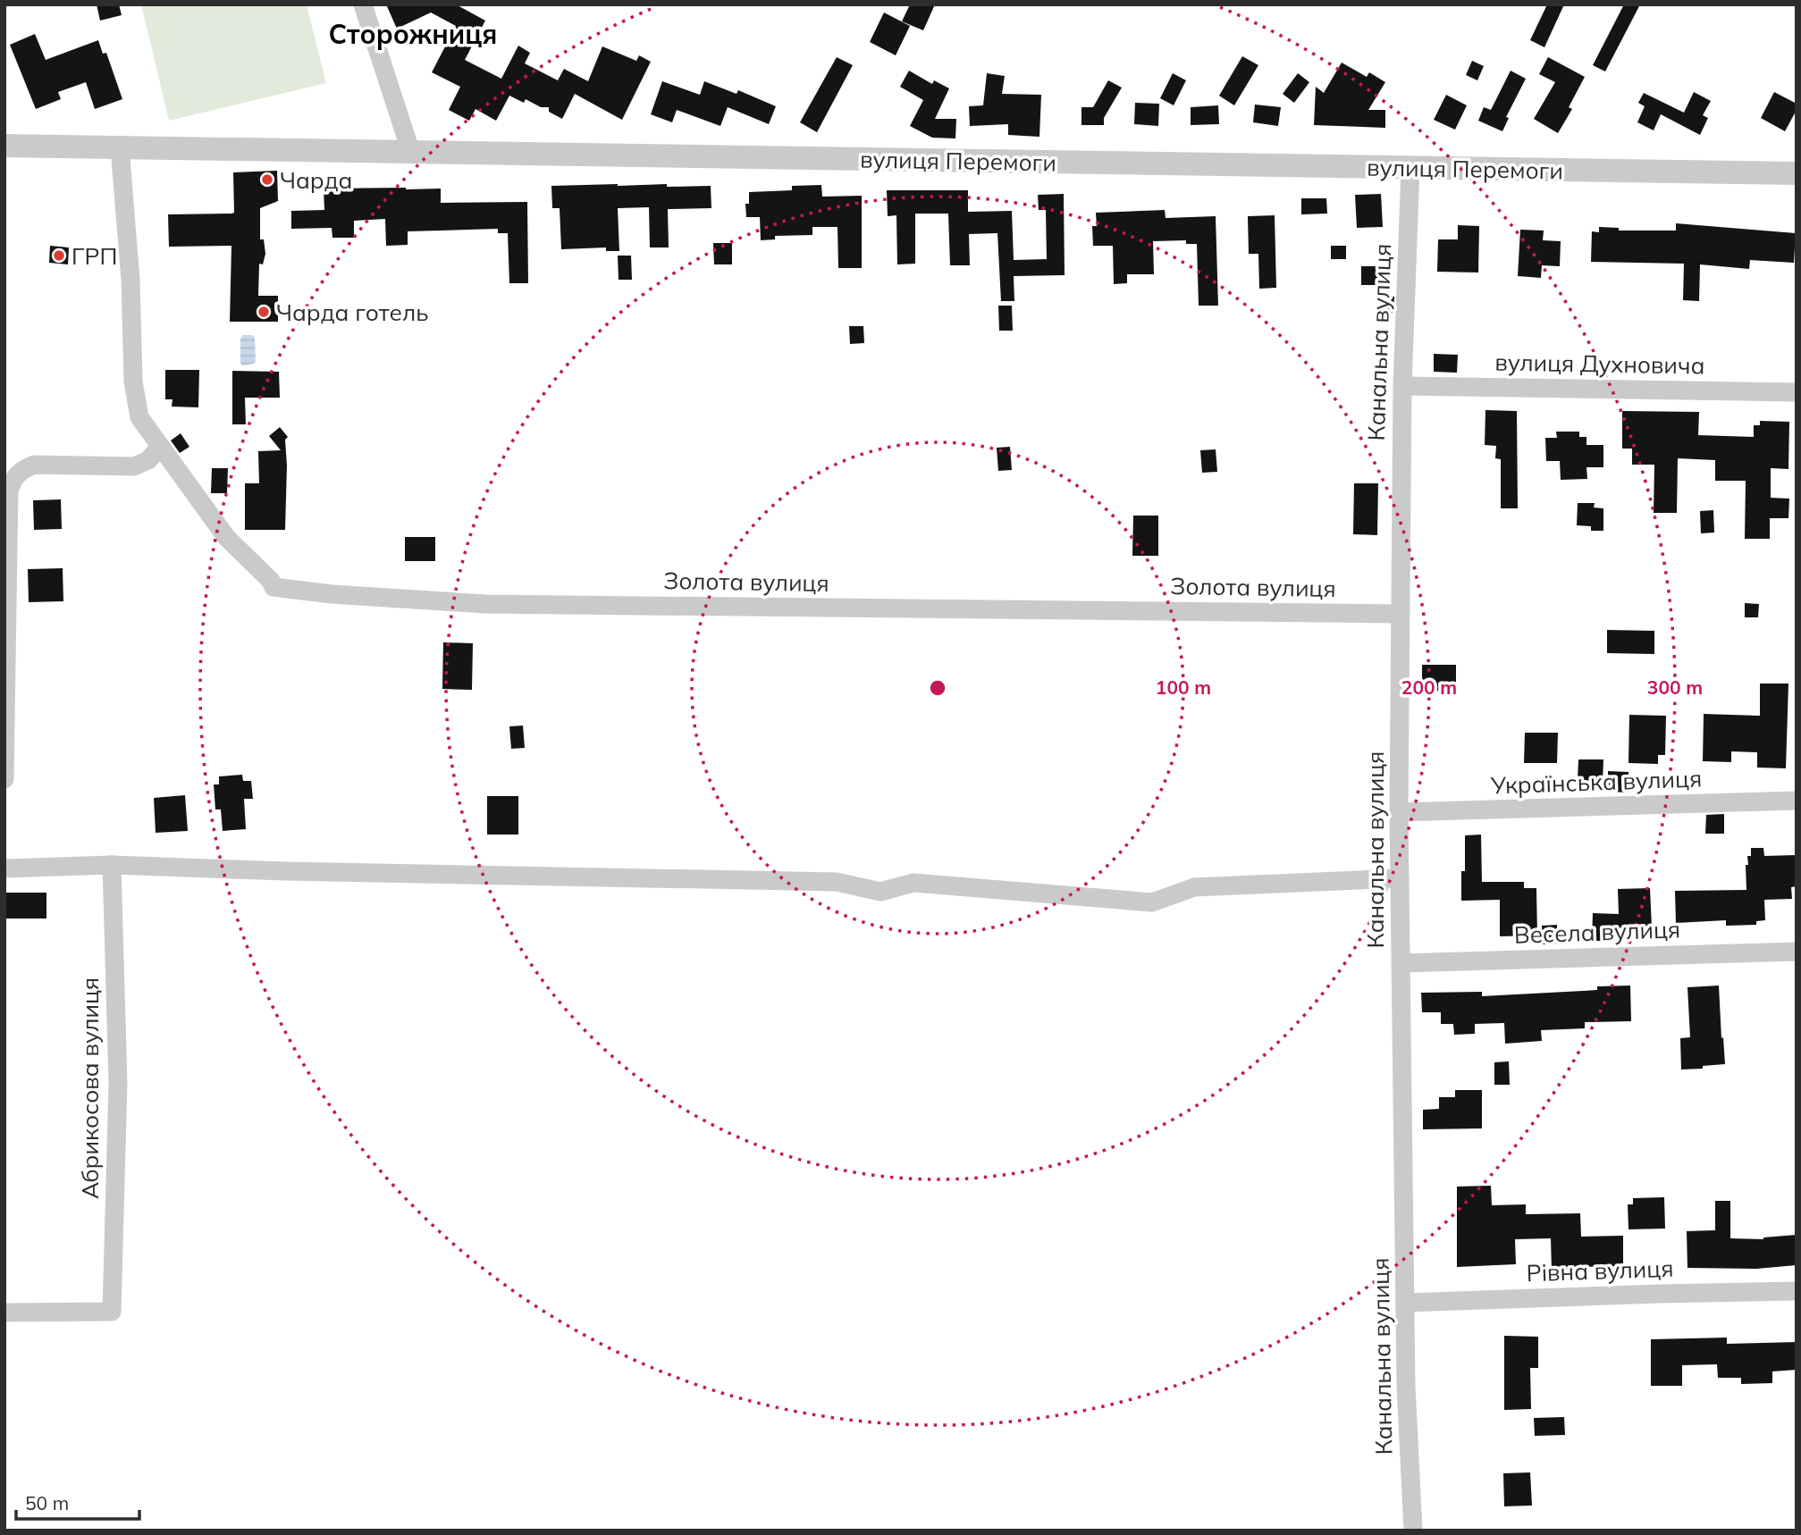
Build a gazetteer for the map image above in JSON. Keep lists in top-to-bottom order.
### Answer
{
  "streets": {
    "street": [
      "вулиця Перемоги",
      "Канальна вулиця",
      "вулиця Духновича",
      "Золота вулиця",
      "Українська вулиця",
      "Весела вулиця",
      "Абрикосова вулиця",
      "Рівна вулиця"
    ]
  },
  "crossings": [
    ["вулиця Перемоги", "Канальна вулиця"],
    ["Канальна вулиця", "вулиця Духновича"],
    ["Канальна вулиця", "Золота вулиця"],
    ["Канальна вулиця", "Українська вулиця"],
    ["Канальна вулиця", "Весела вулиця"],
    ["Канальна вулиця", "Рівна вулиця"]
  ],
  "districts": ["Сторожниця"],
  "places": ["Чарда", "ГРП", "Чарда готель"],
  "scale_bar": "50 m",
  "rings": ["100 m", "200 m", "300 m"]
}
